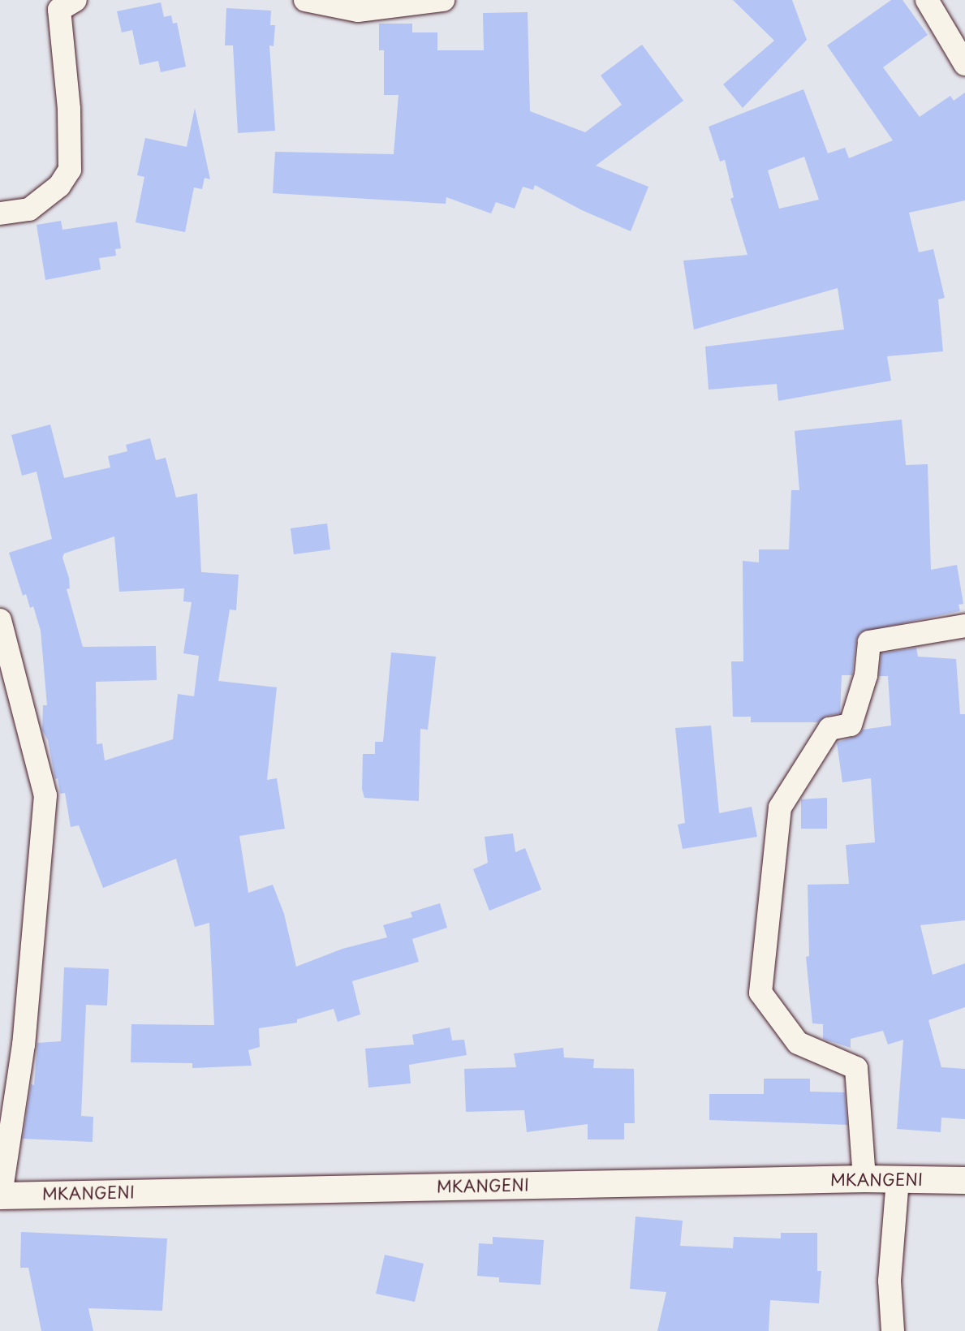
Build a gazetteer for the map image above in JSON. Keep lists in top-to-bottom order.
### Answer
{
  "streets": {
    "street": ["MKANGENI"]
  }
}
